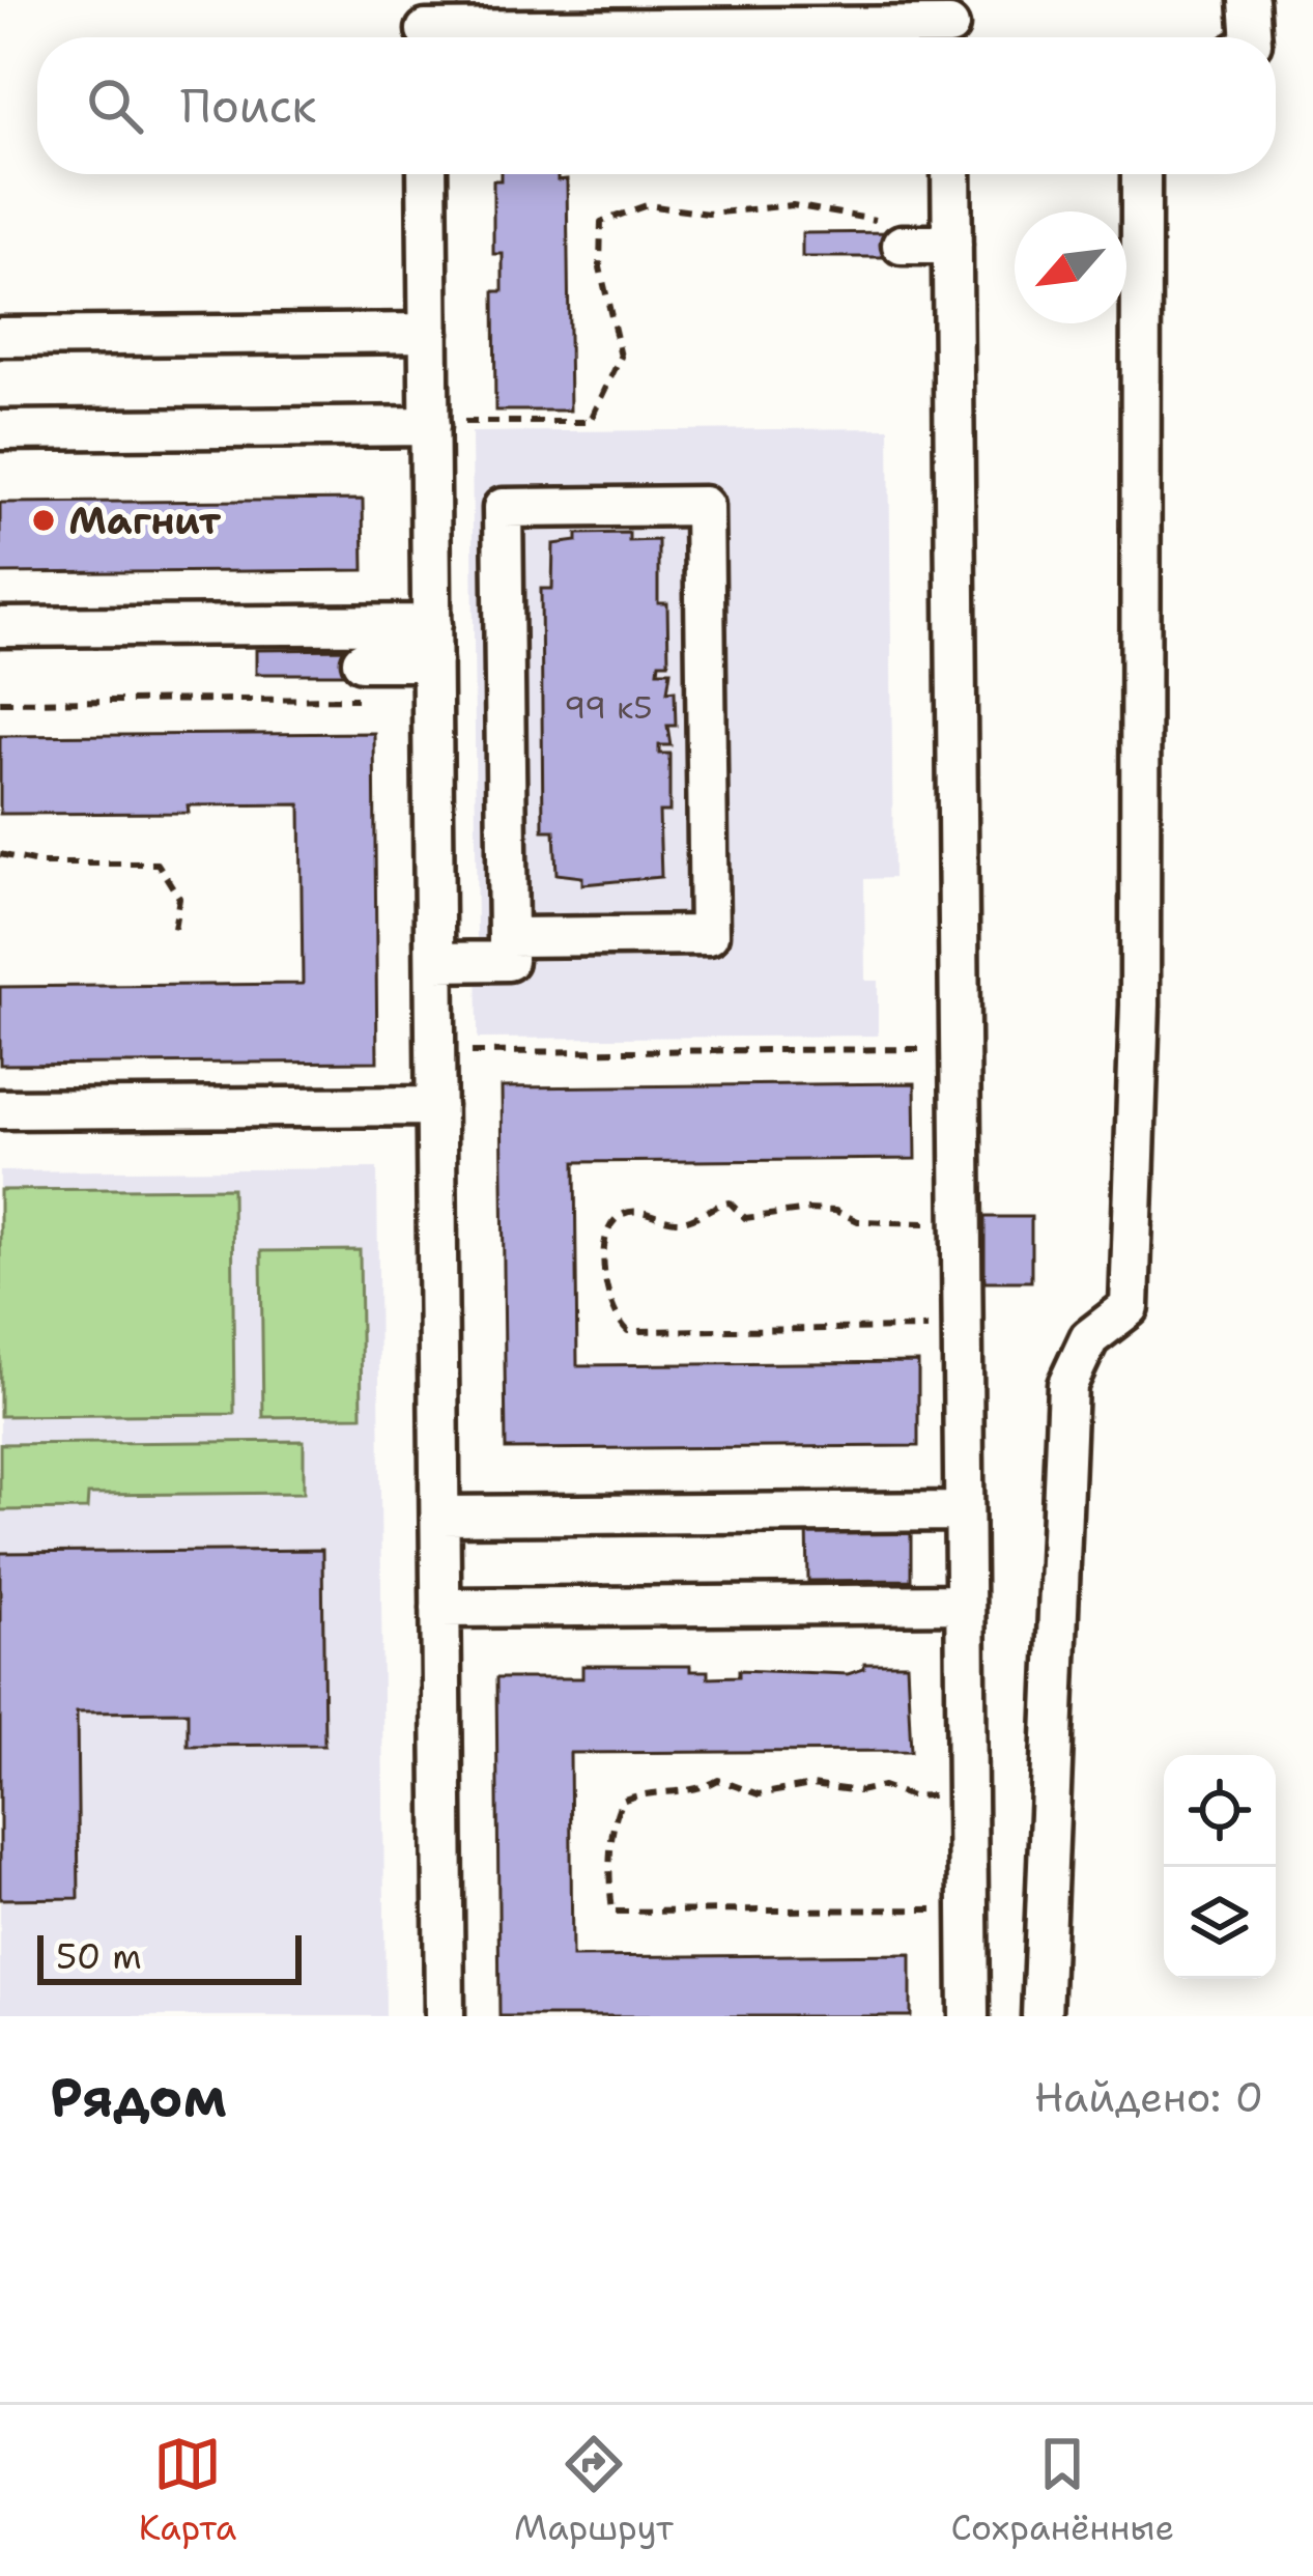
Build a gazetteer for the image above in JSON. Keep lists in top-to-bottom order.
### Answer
{
  "places": ["Магнит"],
  "house_numbers": ["99 к5"],
  "scale_bar": "50 m",
  "north": "bottom left",
  "page": {
    "search": "Поиск",
    "scale": "50 m",
    "heading": ["Рядом", "Найдено: 0"],
    "nav": ["Карта", "Маршрут", "Сохранённые"]
  }
}
